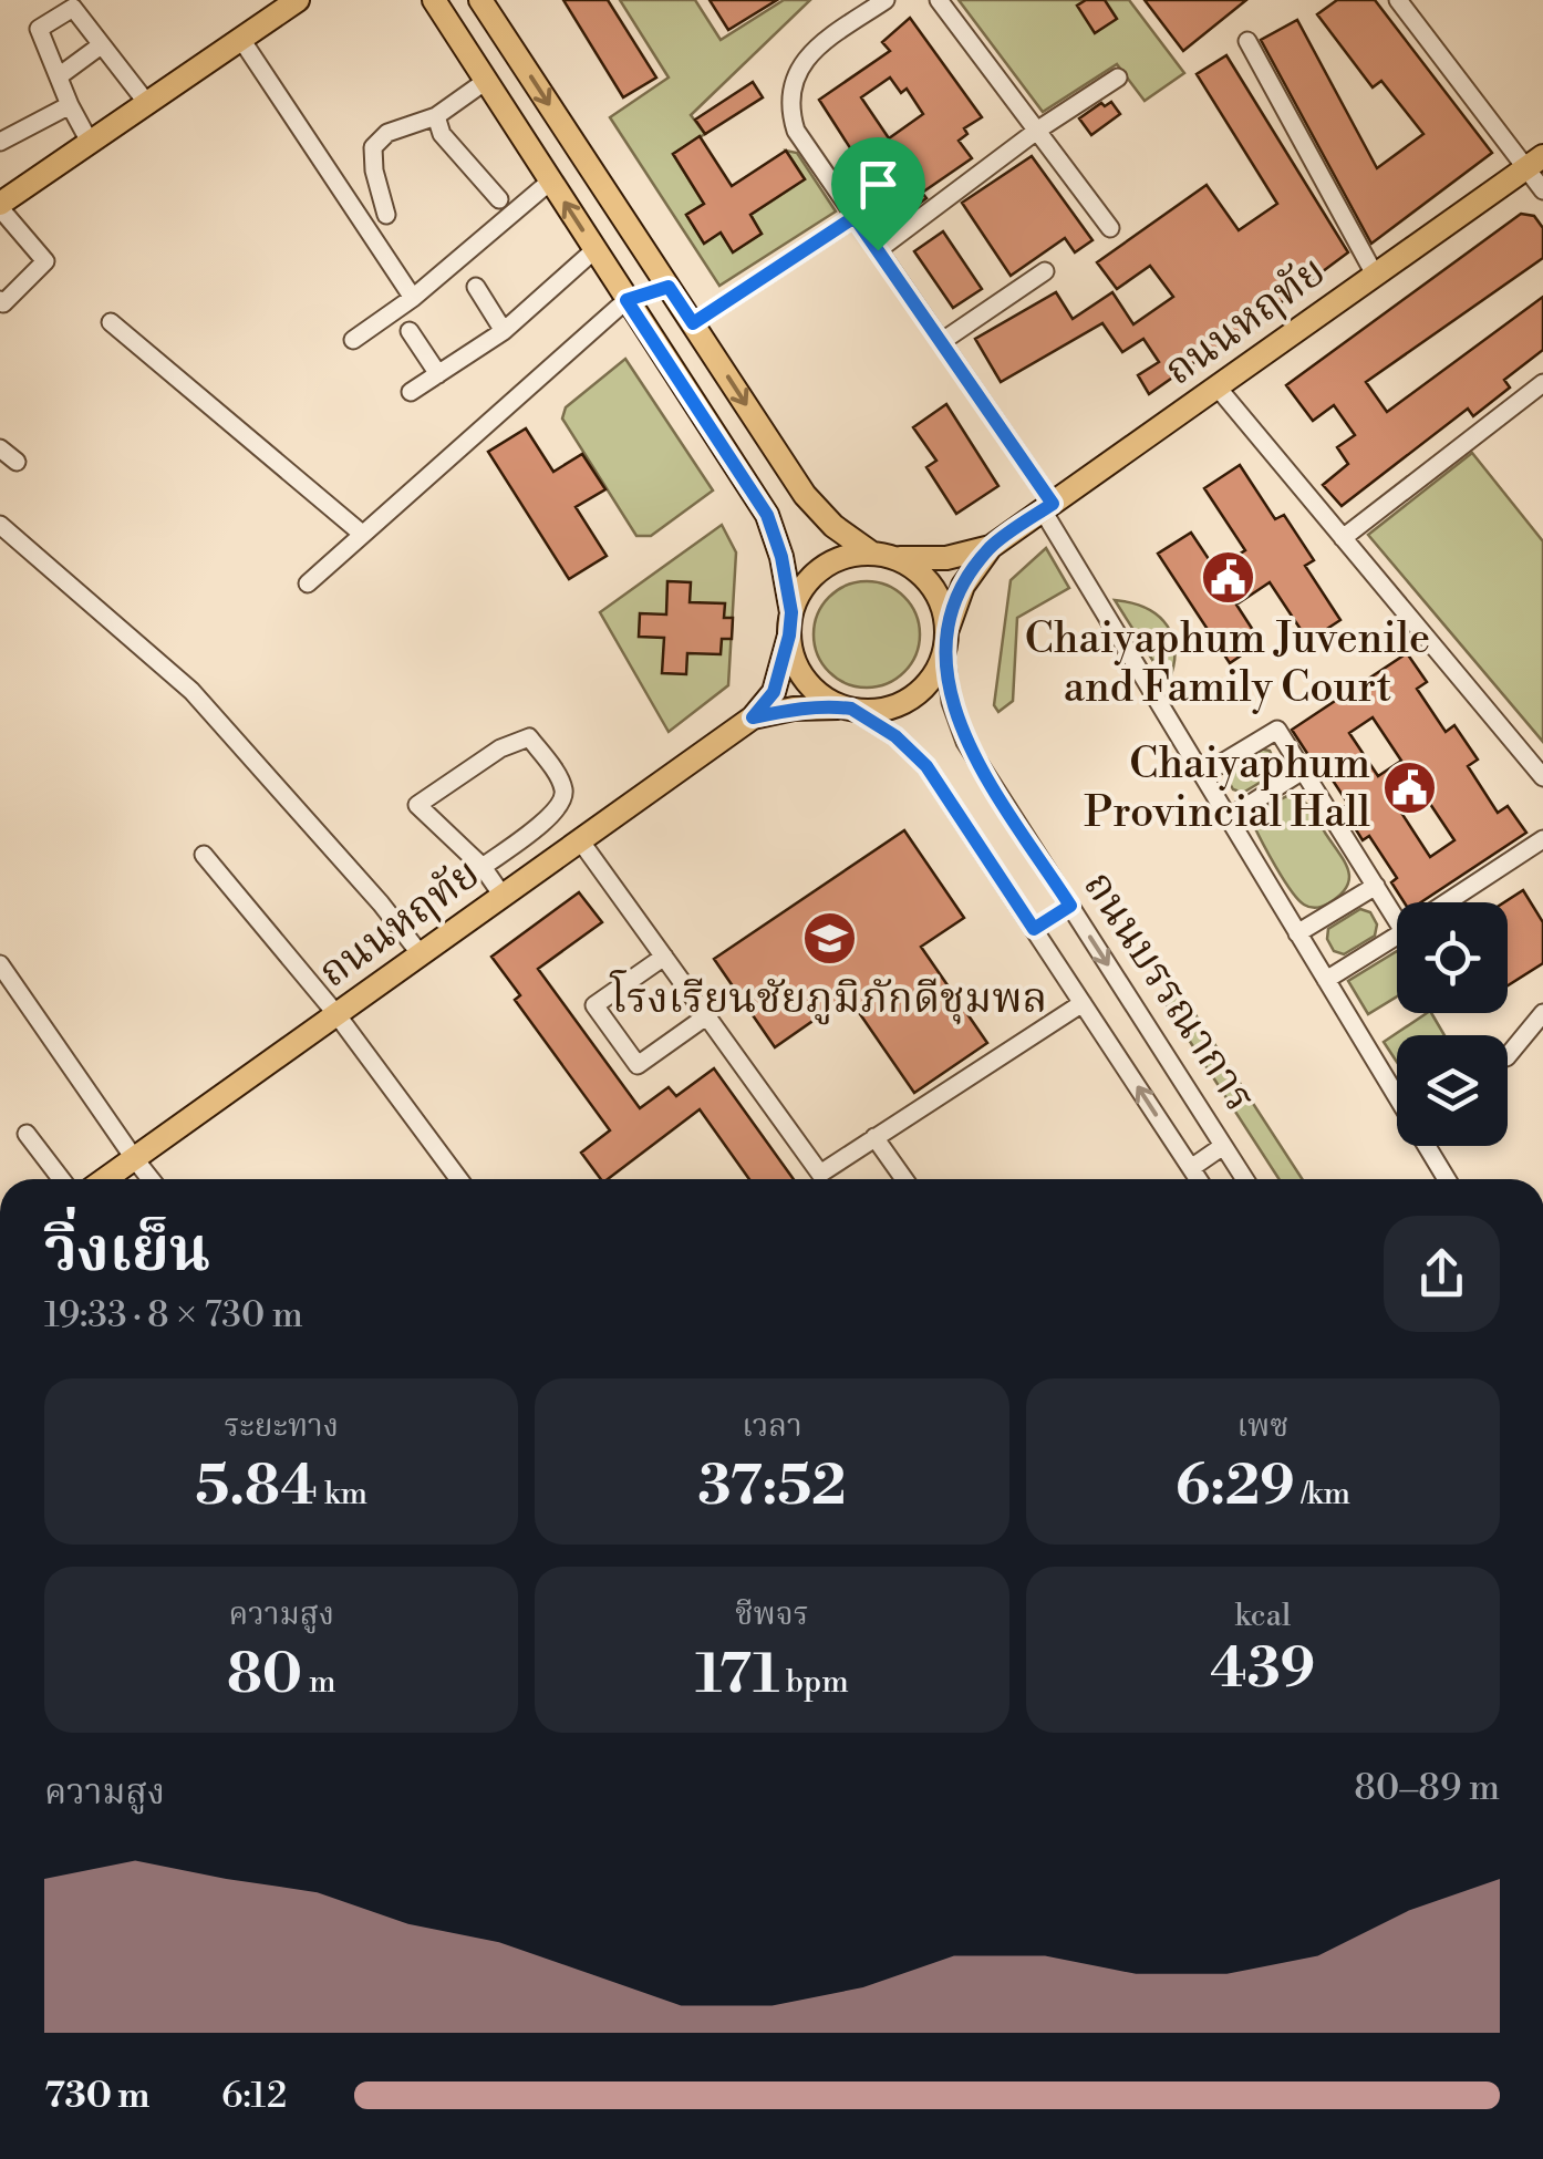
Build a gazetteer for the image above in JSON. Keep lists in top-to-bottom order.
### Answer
{
  "streets": {
    "main road": ["ถนนหฤทัย"],
    "street": ["ถนนบรรณาการ"]
  },
  "crossings": [
    ["ถนนหฤทัย", "ถนนบรรณาการ"]
  ],
  "places": {
    "public building": ["Chaiyaphum Juvenile and Family Court", "Chaiyaphum Provincial Hall"],
    "school or university": ["โรงเรียนชัยภูมิภักดีชุมพล"]
  },
  "page": {
    "heading": ["วิ่งเย็น", "19:33 · 8 × 730 m"],
    "stats": [
      ["ระยะทาง", "5.84 km"],
      ["เวลา", "37:52"],
      ["เพซ", "6:29 /km"],
      ["ความสูง", "80 m"],
      ["ชีพจร", "171 bpm"],
      ["kcal", "439"]
    ],
    "chart": ["ความสูง", "80–89 m"],
    "list": [
      {
        "name": "730 m",
        "note": "6:12"
      }
    ]
  }
}
